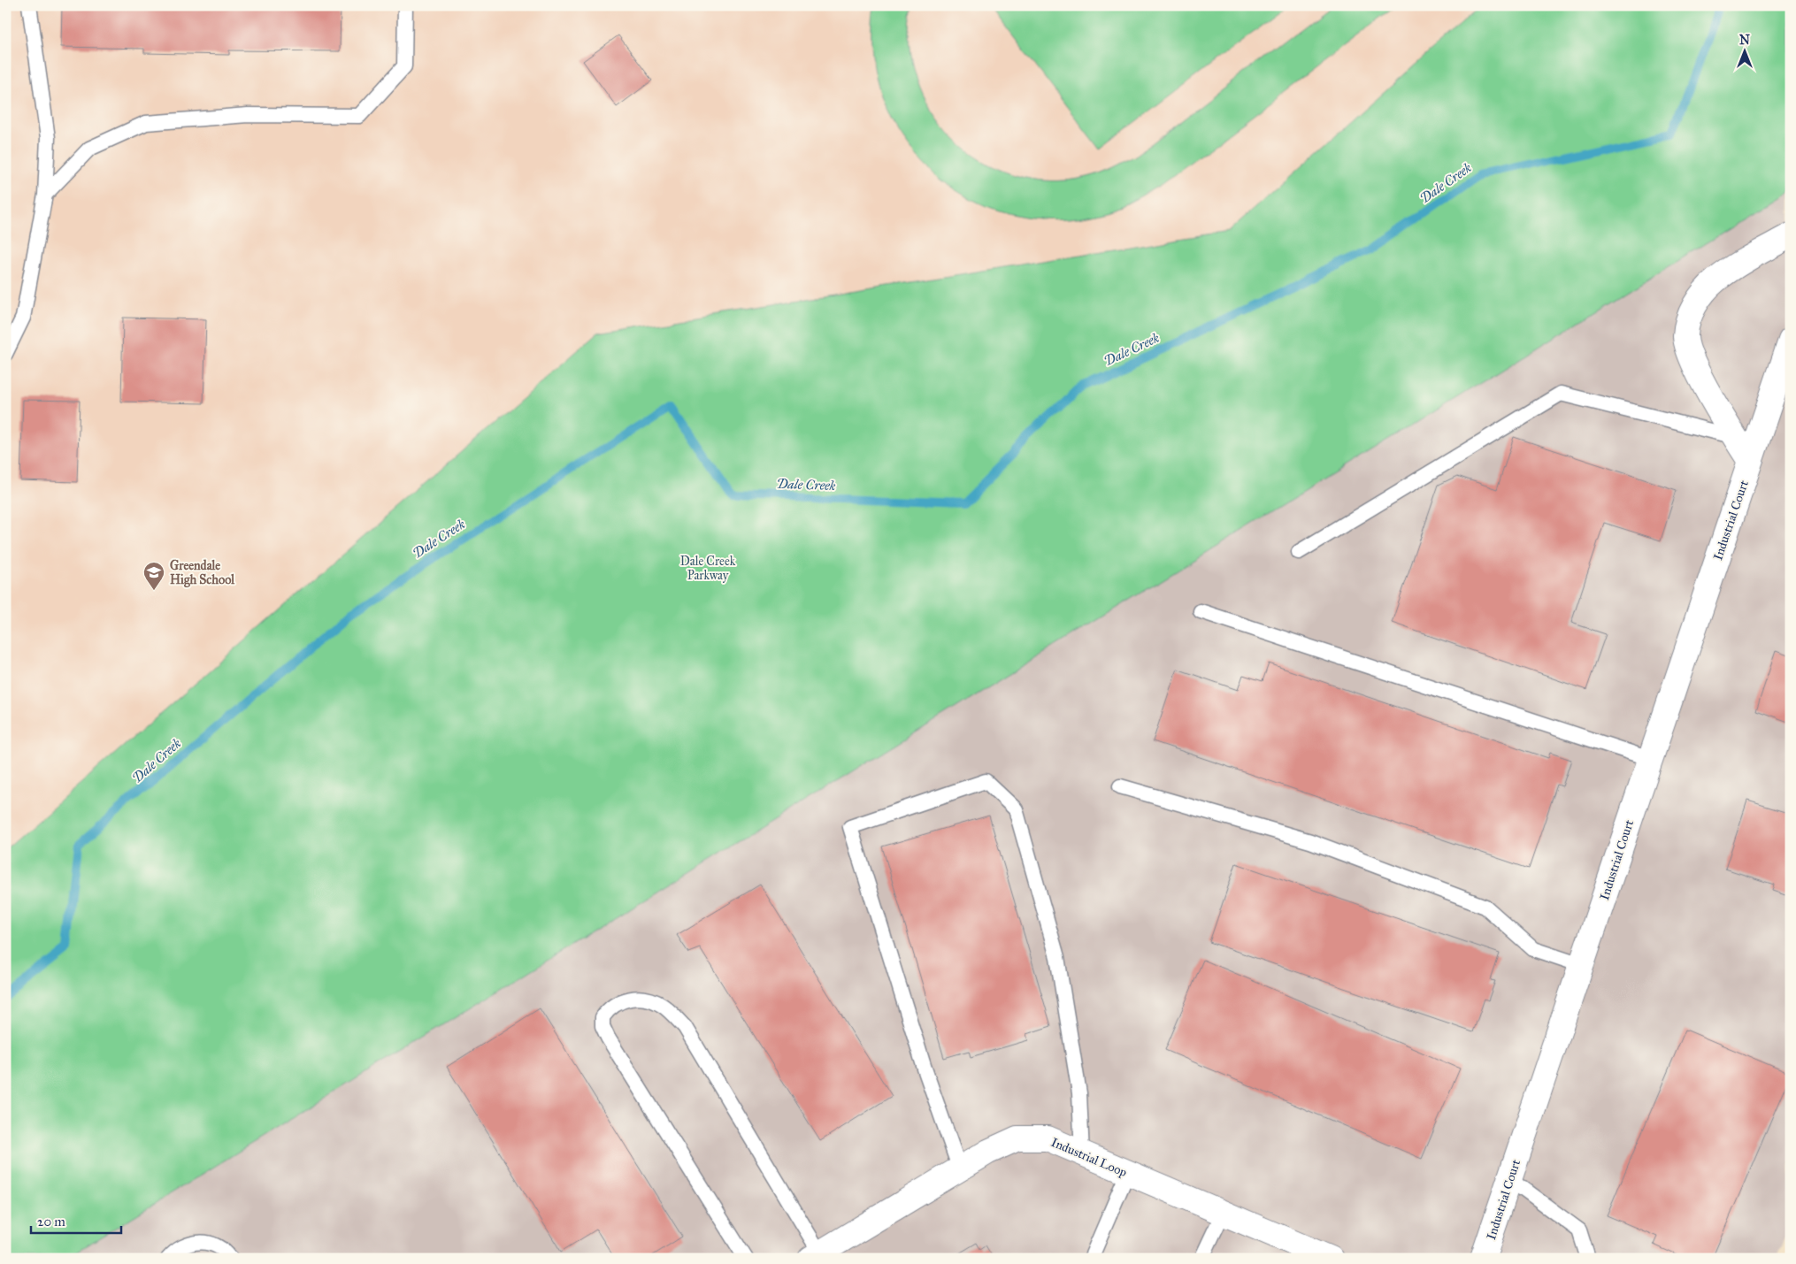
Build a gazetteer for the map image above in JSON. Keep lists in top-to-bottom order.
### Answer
{
  "streets": {
    "street": ["Industrial Court", "Industrial Loop"]
  },
  "water": ["Dale Creek"],
  "parks": ["Dale Creek Parkway"],
  "places": {
    "school or university": ["Greendale High School"]
  },
  "scale_bar": "20 m",
  "north": "top"
}
